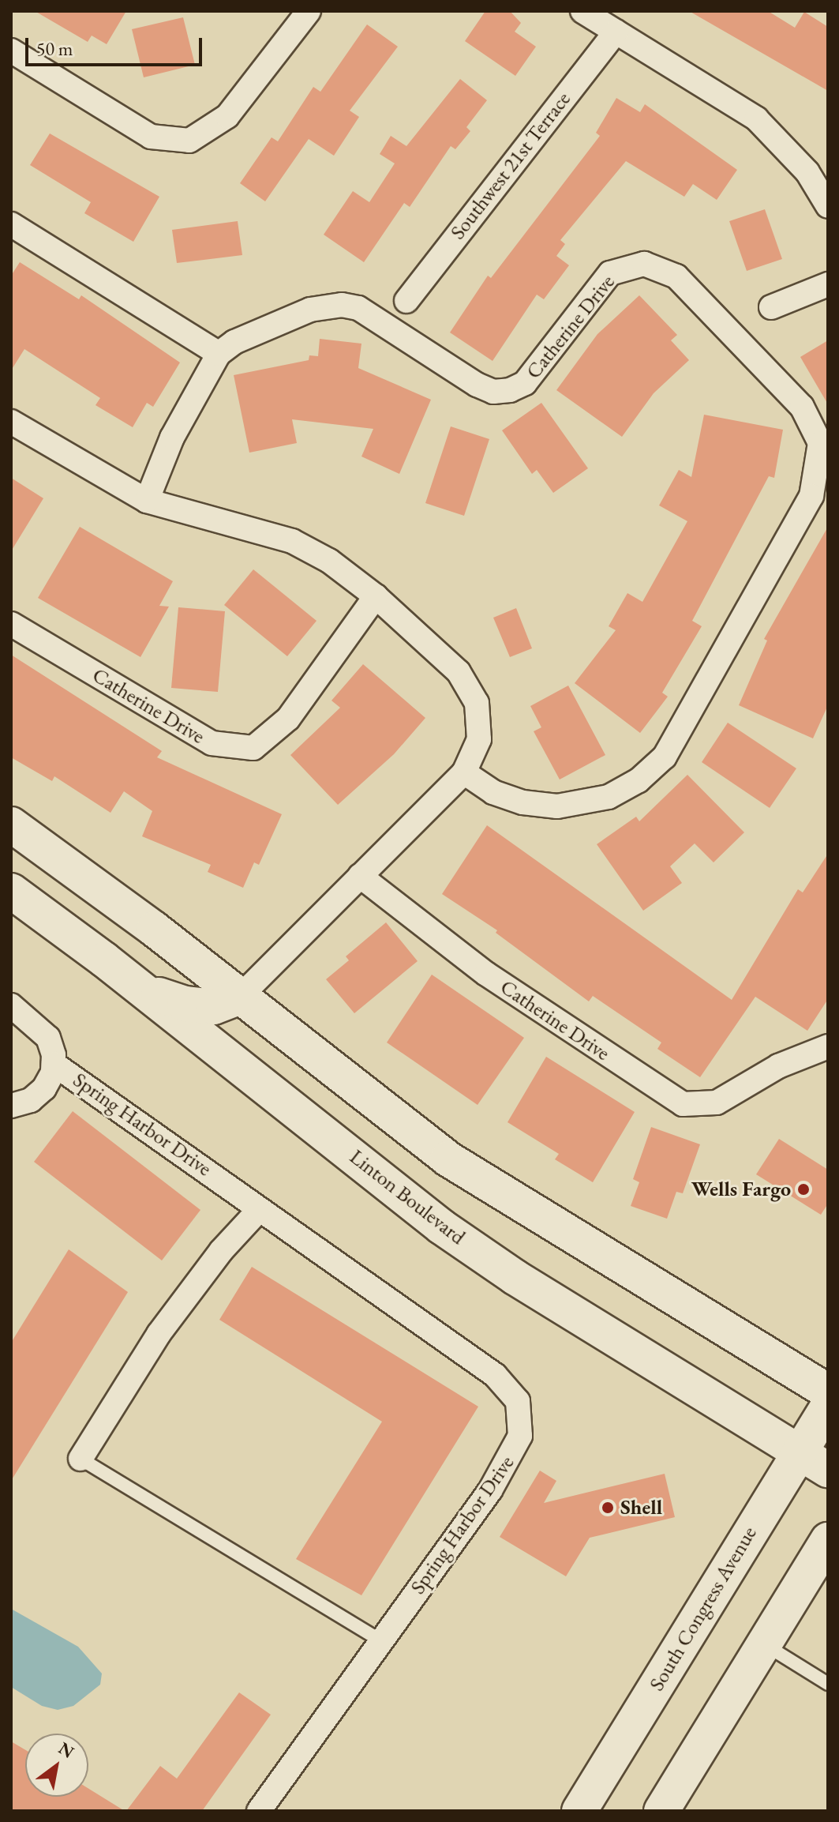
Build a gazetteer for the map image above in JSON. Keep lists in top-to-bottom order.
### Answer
{
  "streets": {
    "main road": ["Linton Boulevard", "South Congress Avenue"],
    "street": ["Southwest 21st Terrace", "Catherine Drive", "Spring Harbor Drive"]
  },
  "crossings": [
    ["Linton Boulevard", "South Congress Avenue"]
  ],
  "places": ["Wells Fargo", "Shell"],
  "scale_bar": "50 m",
  "north": "top right"
}
